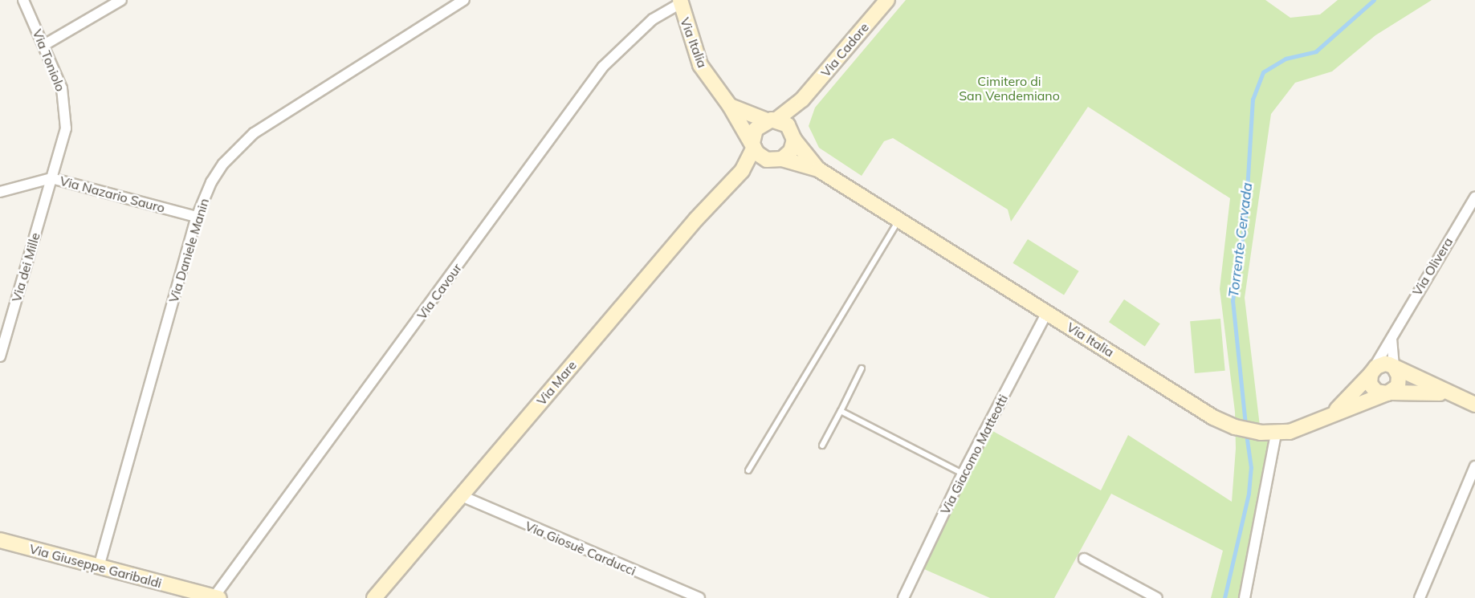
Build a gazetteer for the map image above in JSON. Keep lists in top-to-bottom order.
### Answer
{
  "streets": {
    "street": [
      "Via Italia",
      "Via Cadore",
      "Via Toniolo",
      "Via Nazario Sauro",
      "Via Daniele Manin",
      "Via Olivera",
      "Via dei Mille",
      "Via Cavour",
      "Via Mare",
      "Via Giacomo Matteotti",
      "Via Giosuè Carducci",
      "Via Giuseppe Garibaldi"
    ]
  },
  "crossings": [
    ["Via Italia", "Via Cadore"],
    ["Via Italia", "Via Cavour"],
    ["Via Italia", "Via Mare"],
    ["Via Italia", "Via Giacomo Matteotti"],
    ["Via Cadore", "Via Mare"],
    ["Via Toniolo", "Via Nazario Sauro"],
    ["Via Toniolo", "Via dei Mille"],
    ["Via Nazario Sauro", "Via Daniele Manin"],
    ["Via Nazario Sauro", "Via dei Mille"],
    ["Via Daniele Manin", "Via Giuseppe Garibaldi"],
    ["Via Cavour", "Via Giuseppe Garibaldi"],
    ["Via Mare", "Via Giosuè Carducci"]
  ],
  "water": ["Torrente Cervada"],
  "parks": ["Cimitero di San Vendemiano"]
}
